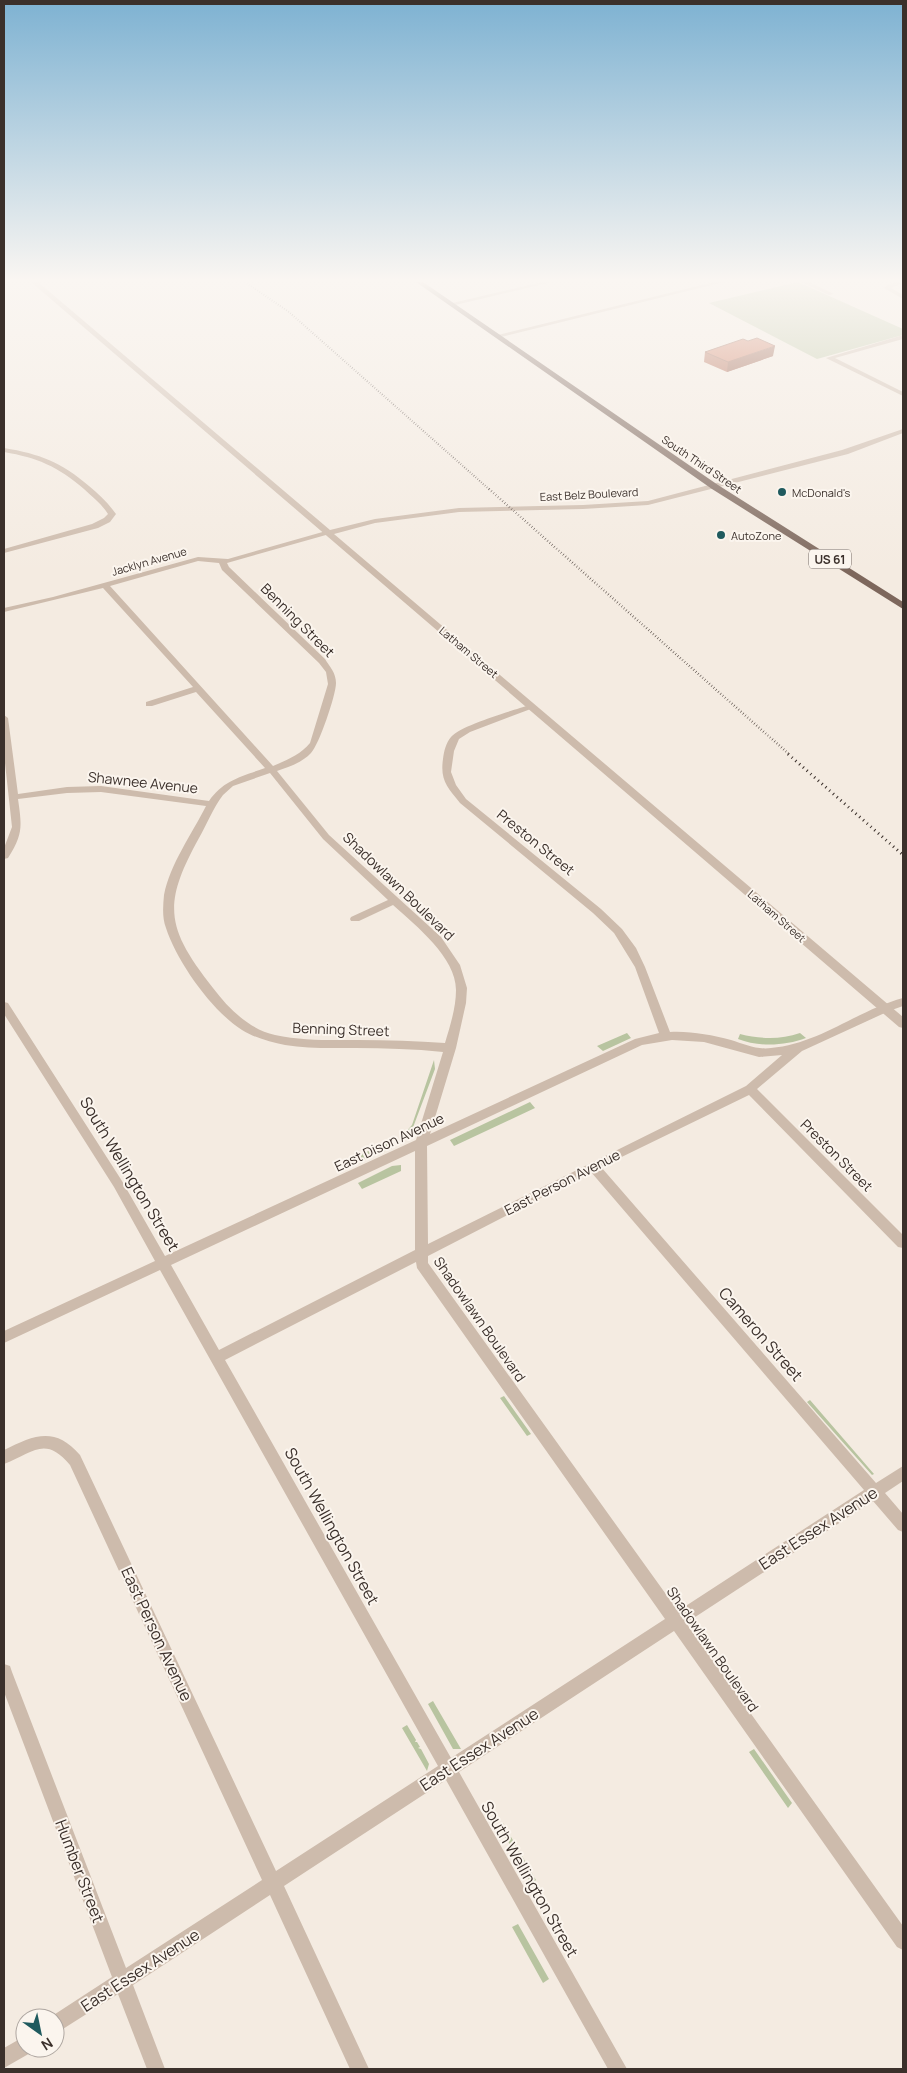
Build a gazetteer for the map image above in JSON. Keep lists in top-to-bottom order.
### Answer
{
  "streets": {
    "main road": ["South Third Street", "US 61"],
    "street": [
      "East Belz Boulevard",
      "Jacklyn Avenue",
      "Benning Street",
      "Latham Street",
      "Shawnee Avenue",
      "Preston Street",
      "Shadowlawn Boulevard",
      "East Dison Avenue",
      "South Wellington Street",
      "East Person Avenue",
      "Cameron Street",
      "East Essex Avenue",
      "Humber Street"
    ]
  },
  "crossings": [
    ["South Third Street", "East Belz Boulevard"],
    ["East Belz Boulevard", "Jacklyn Avenue"],
    ["East Belz Boulevard", "Latham Street"],
    ["Jacklyn Avenue", "Benning Street"],
    ["Jacklyn Avenue", "Latham Street"],
    ["Jacklyn Avenue", "Shadowlawn Boulevard"],
    ["Benning Street", "Shawnee Avenue"],
    ["Benning Street", "Shadowlawn Boulevard"],
    ["Latham Street", "Preston Street"],
    ["Latham Street", "East Person Avenue"],
    ["Preston Street", "East Dison Avenue"],
    ["Preston Street", "East Person Avenue"],
    ["Shadowlawn Boulevard", "East Dison Avenue"],
    ["Shadowlawn Boulevard", "East Person Avenue"],
    ["Shadowlawn Boulevard", "East Essex Avenue"],
    ["East Dison Avenue", "South Wellington Street"],
    ["East Dison Avenue", "East Person Avenue"],
    ["South Wellington Street", "East Person Avenue"],
    ["South Wellington Street", "East Essex Avenue"],
    ["East Person Avenue", "Cameron Street"],
    ["East Person Avenue", "East Essex Avenue"],
    ["Cameron Street", "East Essex Avenue"],
    ["East Essex Avenue", "Humber Street"]
  ],
  "places": ["McDonald's", "AutoZone"],
  "north": "bottom right"
}
